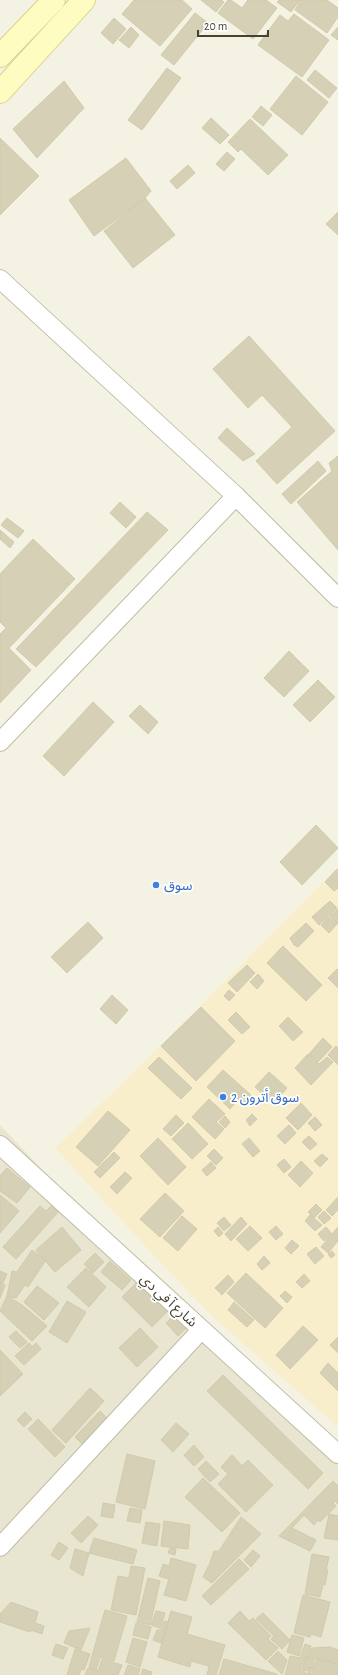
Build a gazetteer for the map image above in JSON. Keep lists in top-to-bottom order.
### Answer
{
  "streets": {
    "street": ["شارع آ في دي"]
  },
  "places": ["سوق", "سوق أترون 2"],
  "scale_bar": "20 m"
}
